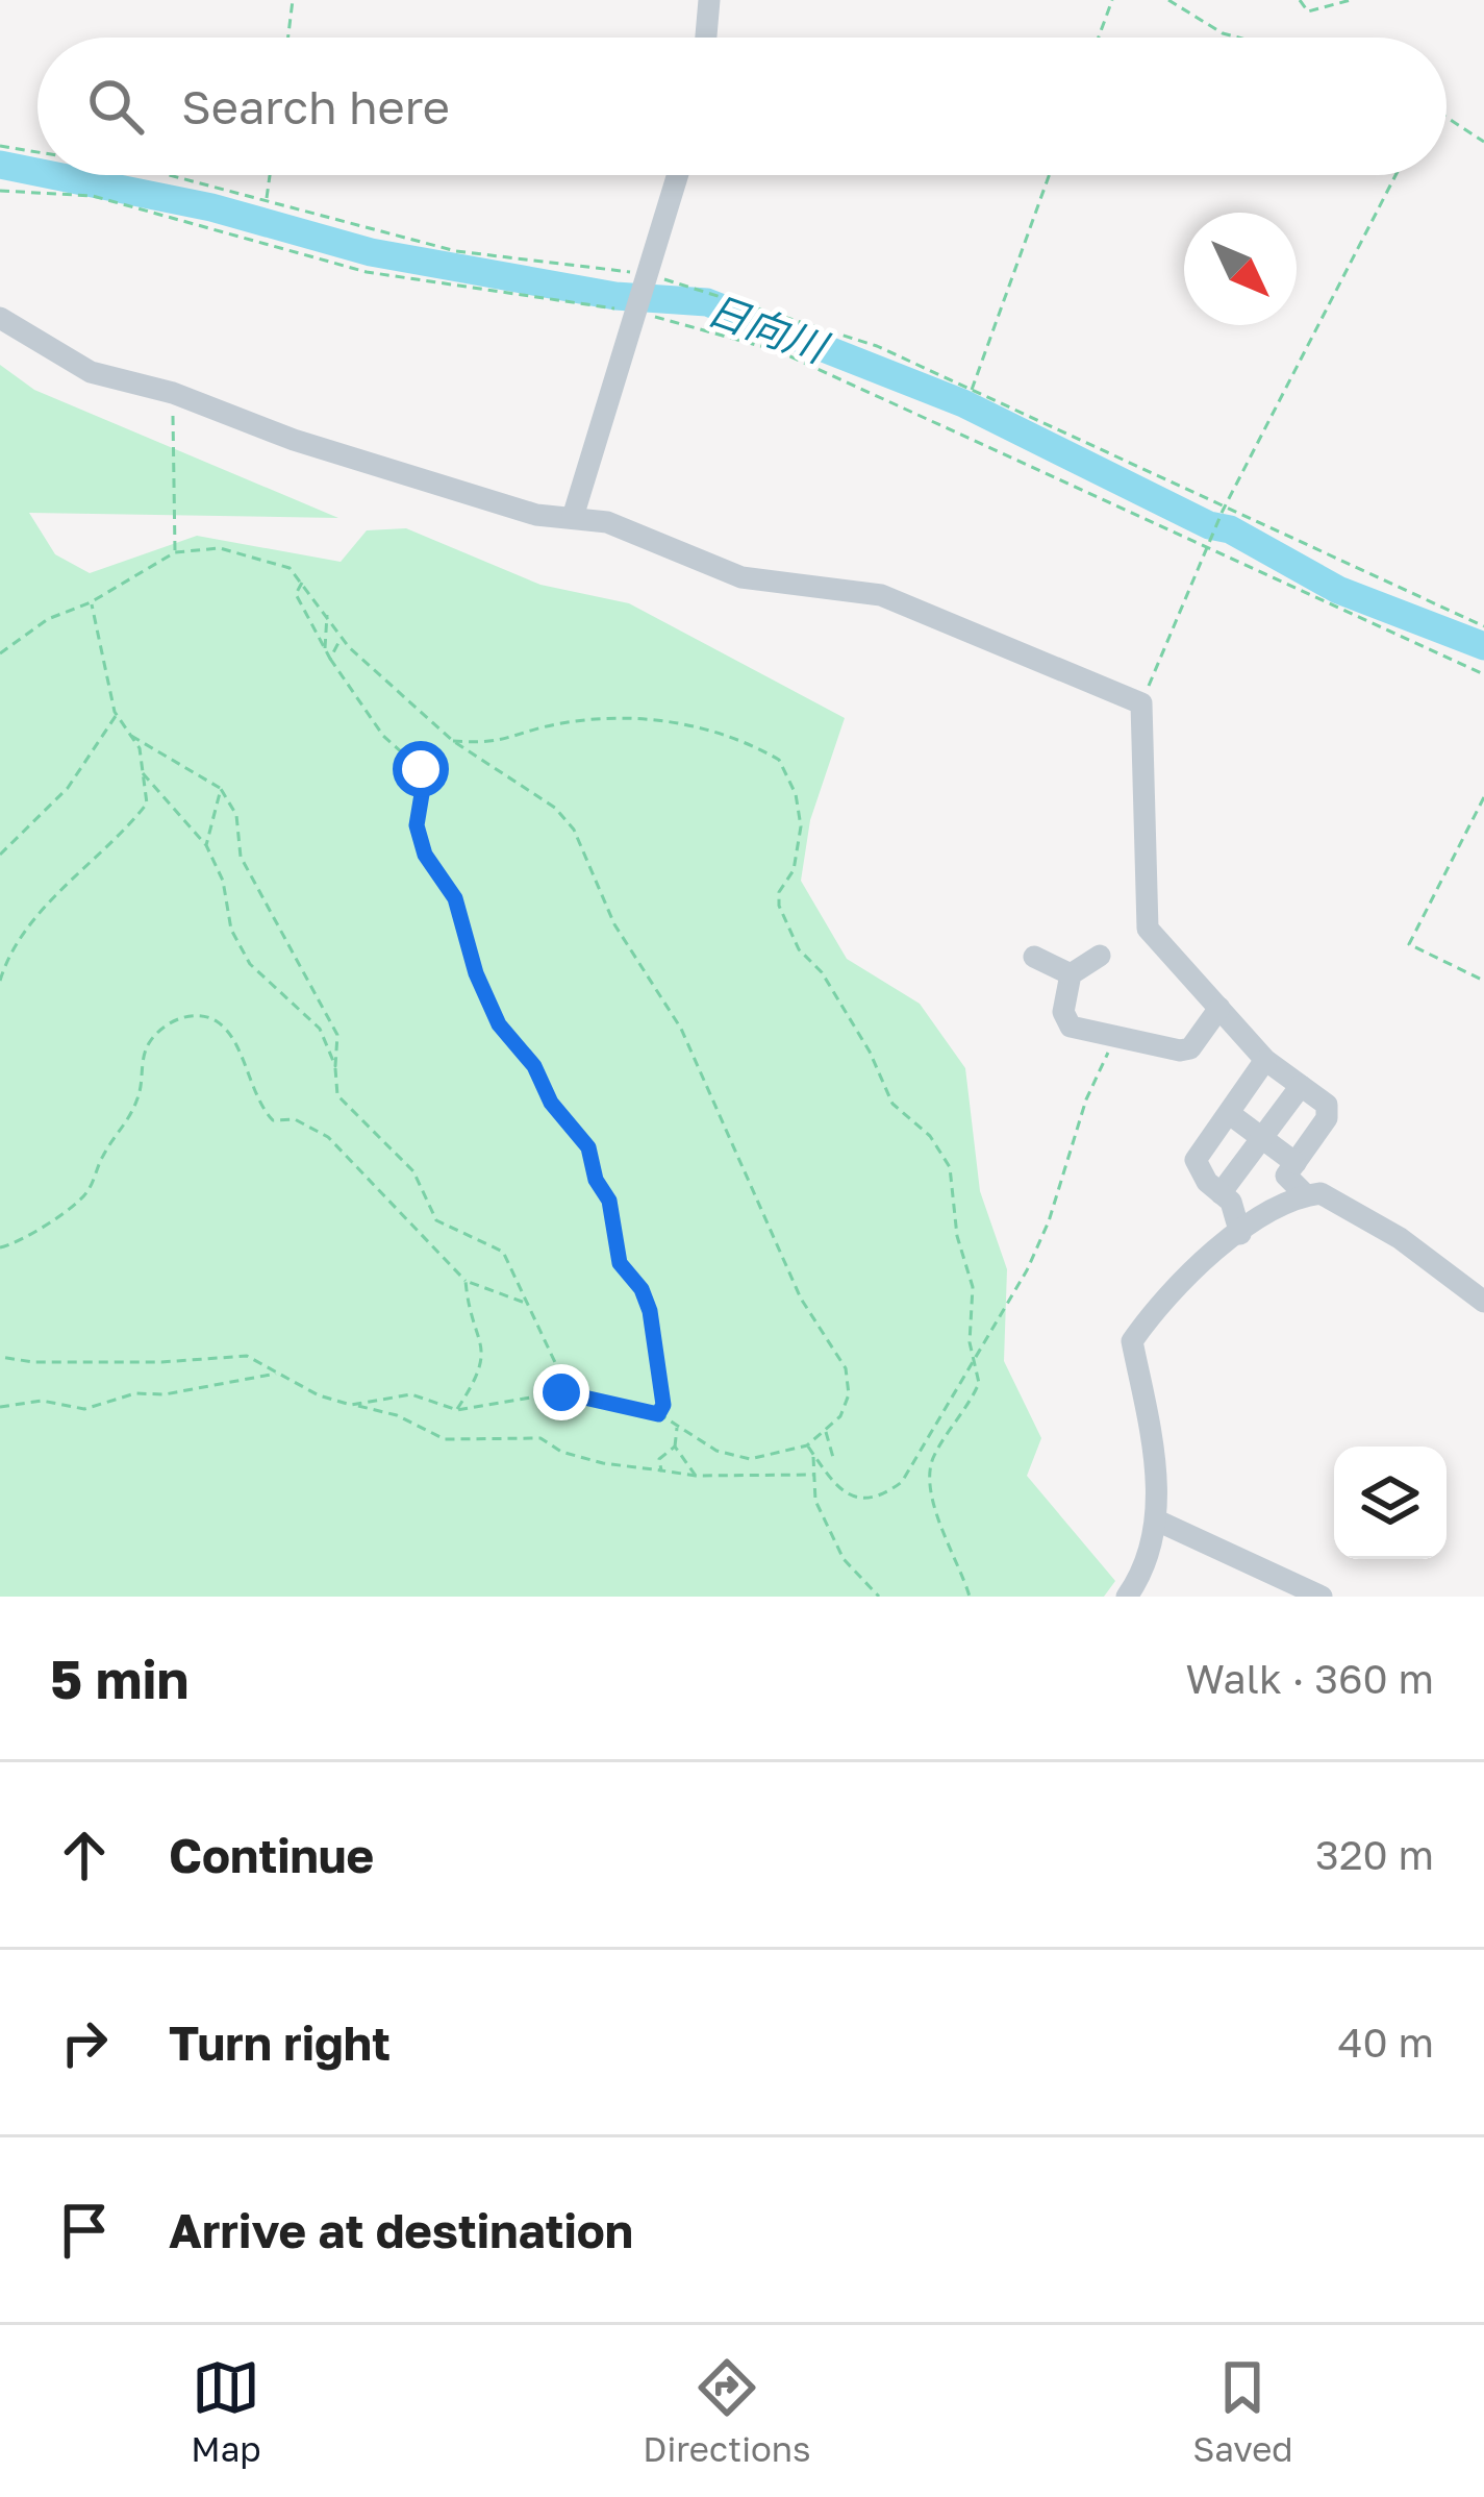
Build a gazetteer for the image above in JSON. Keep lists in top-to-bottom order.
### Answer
{
  "water": ["日向川"],
  "north": "bottom right",
  "page": {
    "search": "Search here",
    "heading": ["5 min", "Walk · 360 m"],
    "list": [
      ["Continue", "320 m"],
      ["Turn right", "40 m"],
      "Arrive at destination"
    ],
    "nav": ["Map", "Directions", "Saved"]
  }
}
